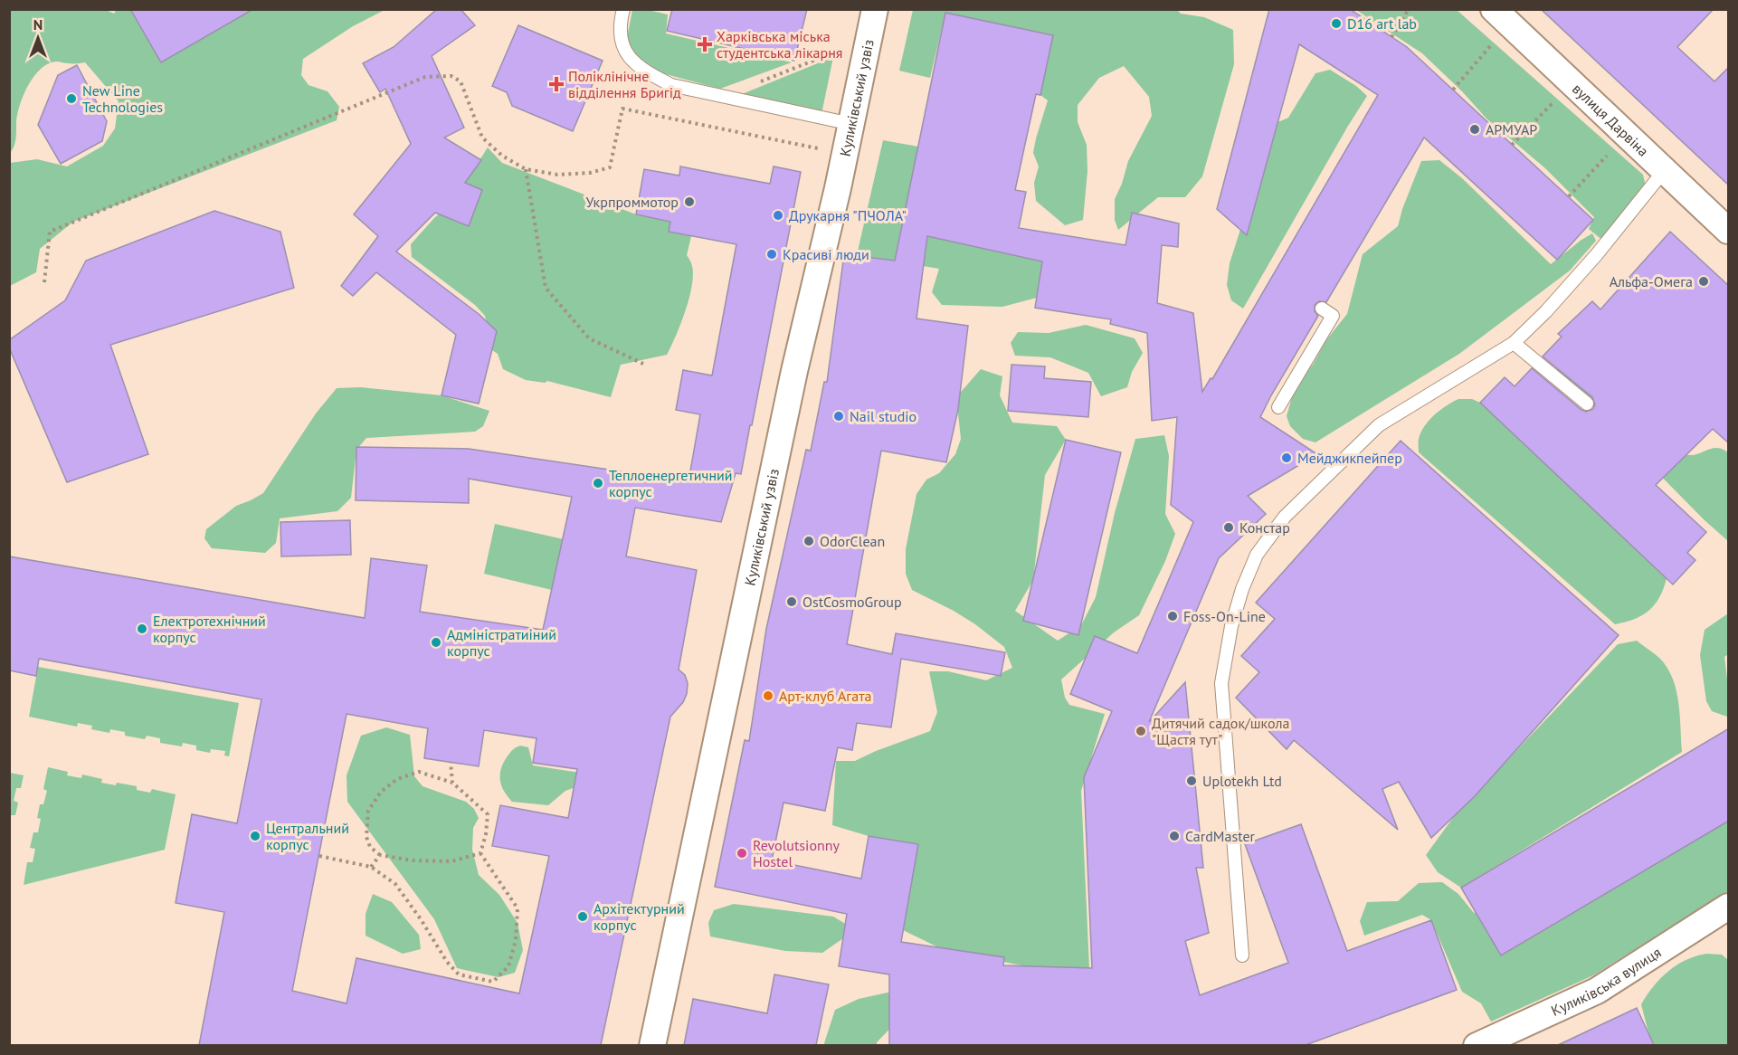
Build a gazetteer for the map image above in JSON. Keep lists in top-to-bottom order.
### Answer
{
  "streets": {
    "street": ["Куликівський узвіз", "вулиця Дарвіна", "Куликівська вулиця"]
  },
  "places": {
    "other": [
      "D16 art lab",
      "New Line Technologies",
      "АРМУАР",
      "Укрпроммотор",
      "Друкарня \"ПЧОЛА\"",
      "Красиві люди",
      "Альфа-Омега",
      "Nail studio",
      "Мейджикпейпер",
      "Теплоенергетичний корпус",
      "Констар",
      "OdorClean",
      "OstCosmoGroup",
      "Foss-On-Line",
      "Електротехнічний корпус",
      "Адміністратиіний корпус",
      "Арт-клуб Агата",
      "Дитячий садок/школа \"Щастя тут\"",
      "Uplotekh Ltd",
      "Центральний корпус",
      "CardMaster",
      "Revolutsionny Hostel",
      "Архітектурний корпус"
    ],
    "health": ["Харківська міська студентська лікарня", "Поліклінічне відділення Бригід"]
  },
  "north": "top"
}
